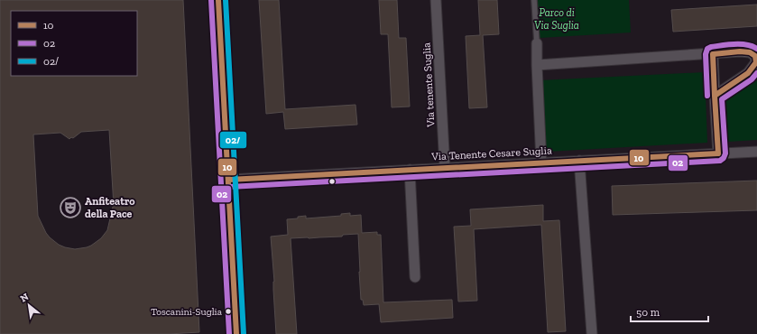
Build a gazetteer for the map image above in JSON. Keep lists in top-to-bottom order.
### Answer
{
  "streets": {
    "street": ["Via tenente Suglia", "Via Tenente Cesare Suglia"]
  },
  "crossings": [
    ["Via tenente Suglia", "Via Tenente Cesare Suglia"]
  ],
  "parks": ["Parco di Via Suglia"],
  "places": {
    "theatre": ["Anfiteatro della Pace"],
    "other": ["Toscanini-Suglia"]
  },
  "lines": ["transit line 10", "transit line 02", "transit line 02/"],
  "legend": ["10", "02", "02/"],
  "scale_bar": "50 m",
  "north": "top left"
}
